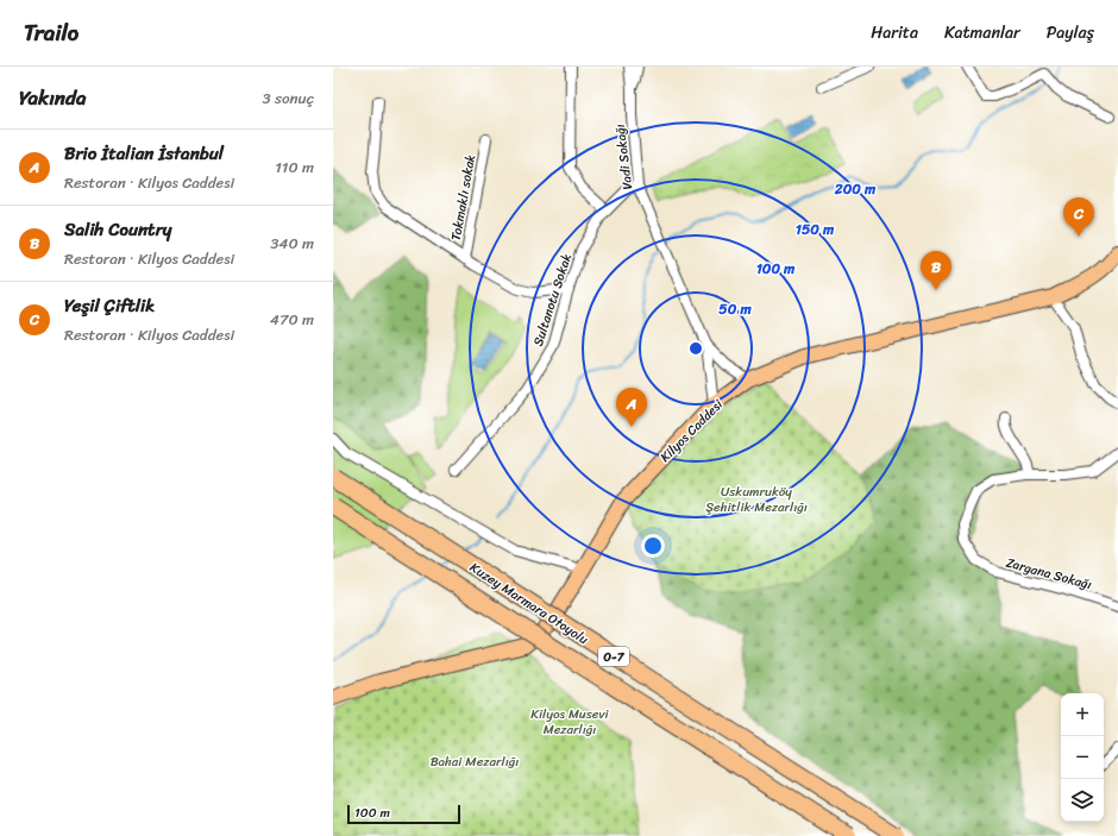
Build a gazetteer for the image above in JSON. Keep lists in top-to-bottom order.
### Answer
{
  "streets": {
    "highway": ["Kuzey Marmara Otoyolu", "O-7"],
    "main road": ["Kilyos Caddesi"],
    "street": [
      "Vadi Sokağı",
      "Tokmaklı sokak",
      "Sultanotu Sokak",
      "Zargana Sokağı"
    ]
  },
  "crossings": [
    ["Vadi Sokağı", "Sultanotu Sokak"]
  ],
  "parks": ["Uskumruköy Şehitlik Mezarlığı", "Kilyos Musevi Mezarlığı", "Bahai Mezarlığı"],
  "scale_bar": "100 m",
  "page": {
    "header": "Trailo",
    "nav": ["Harita", "Katmanlar", "Paylaş"],
    "heading": ["Yakında", "3 sonuç"],
    "list": [
      {
        "mark": "A",
        "name": "Brio İtalian İstanbul",
        "note": "Restoran · Kilyos Caddesi",
        "value": "110 m"
      },
      {
        "mark": "B",
        "name": "Salih Country",
        "note": "Restoran · Kilyos Caddesi",
        "value": "340 m"
      },
      {
        "mark": "C",
        "name": "Yeşil Çiftlik",
        "note": "Restoran · Kilyos Caddesi",
        "value": "470 m"
      }
    ],
    "pins": ["C", "B", "A"],
    "map_buttons": ["+", "−"],
    "scale": "100 m"
  },
  "rings": [
    "200 m",
    "150 m",
    "100 m",
    "50 m"
  ]
}
